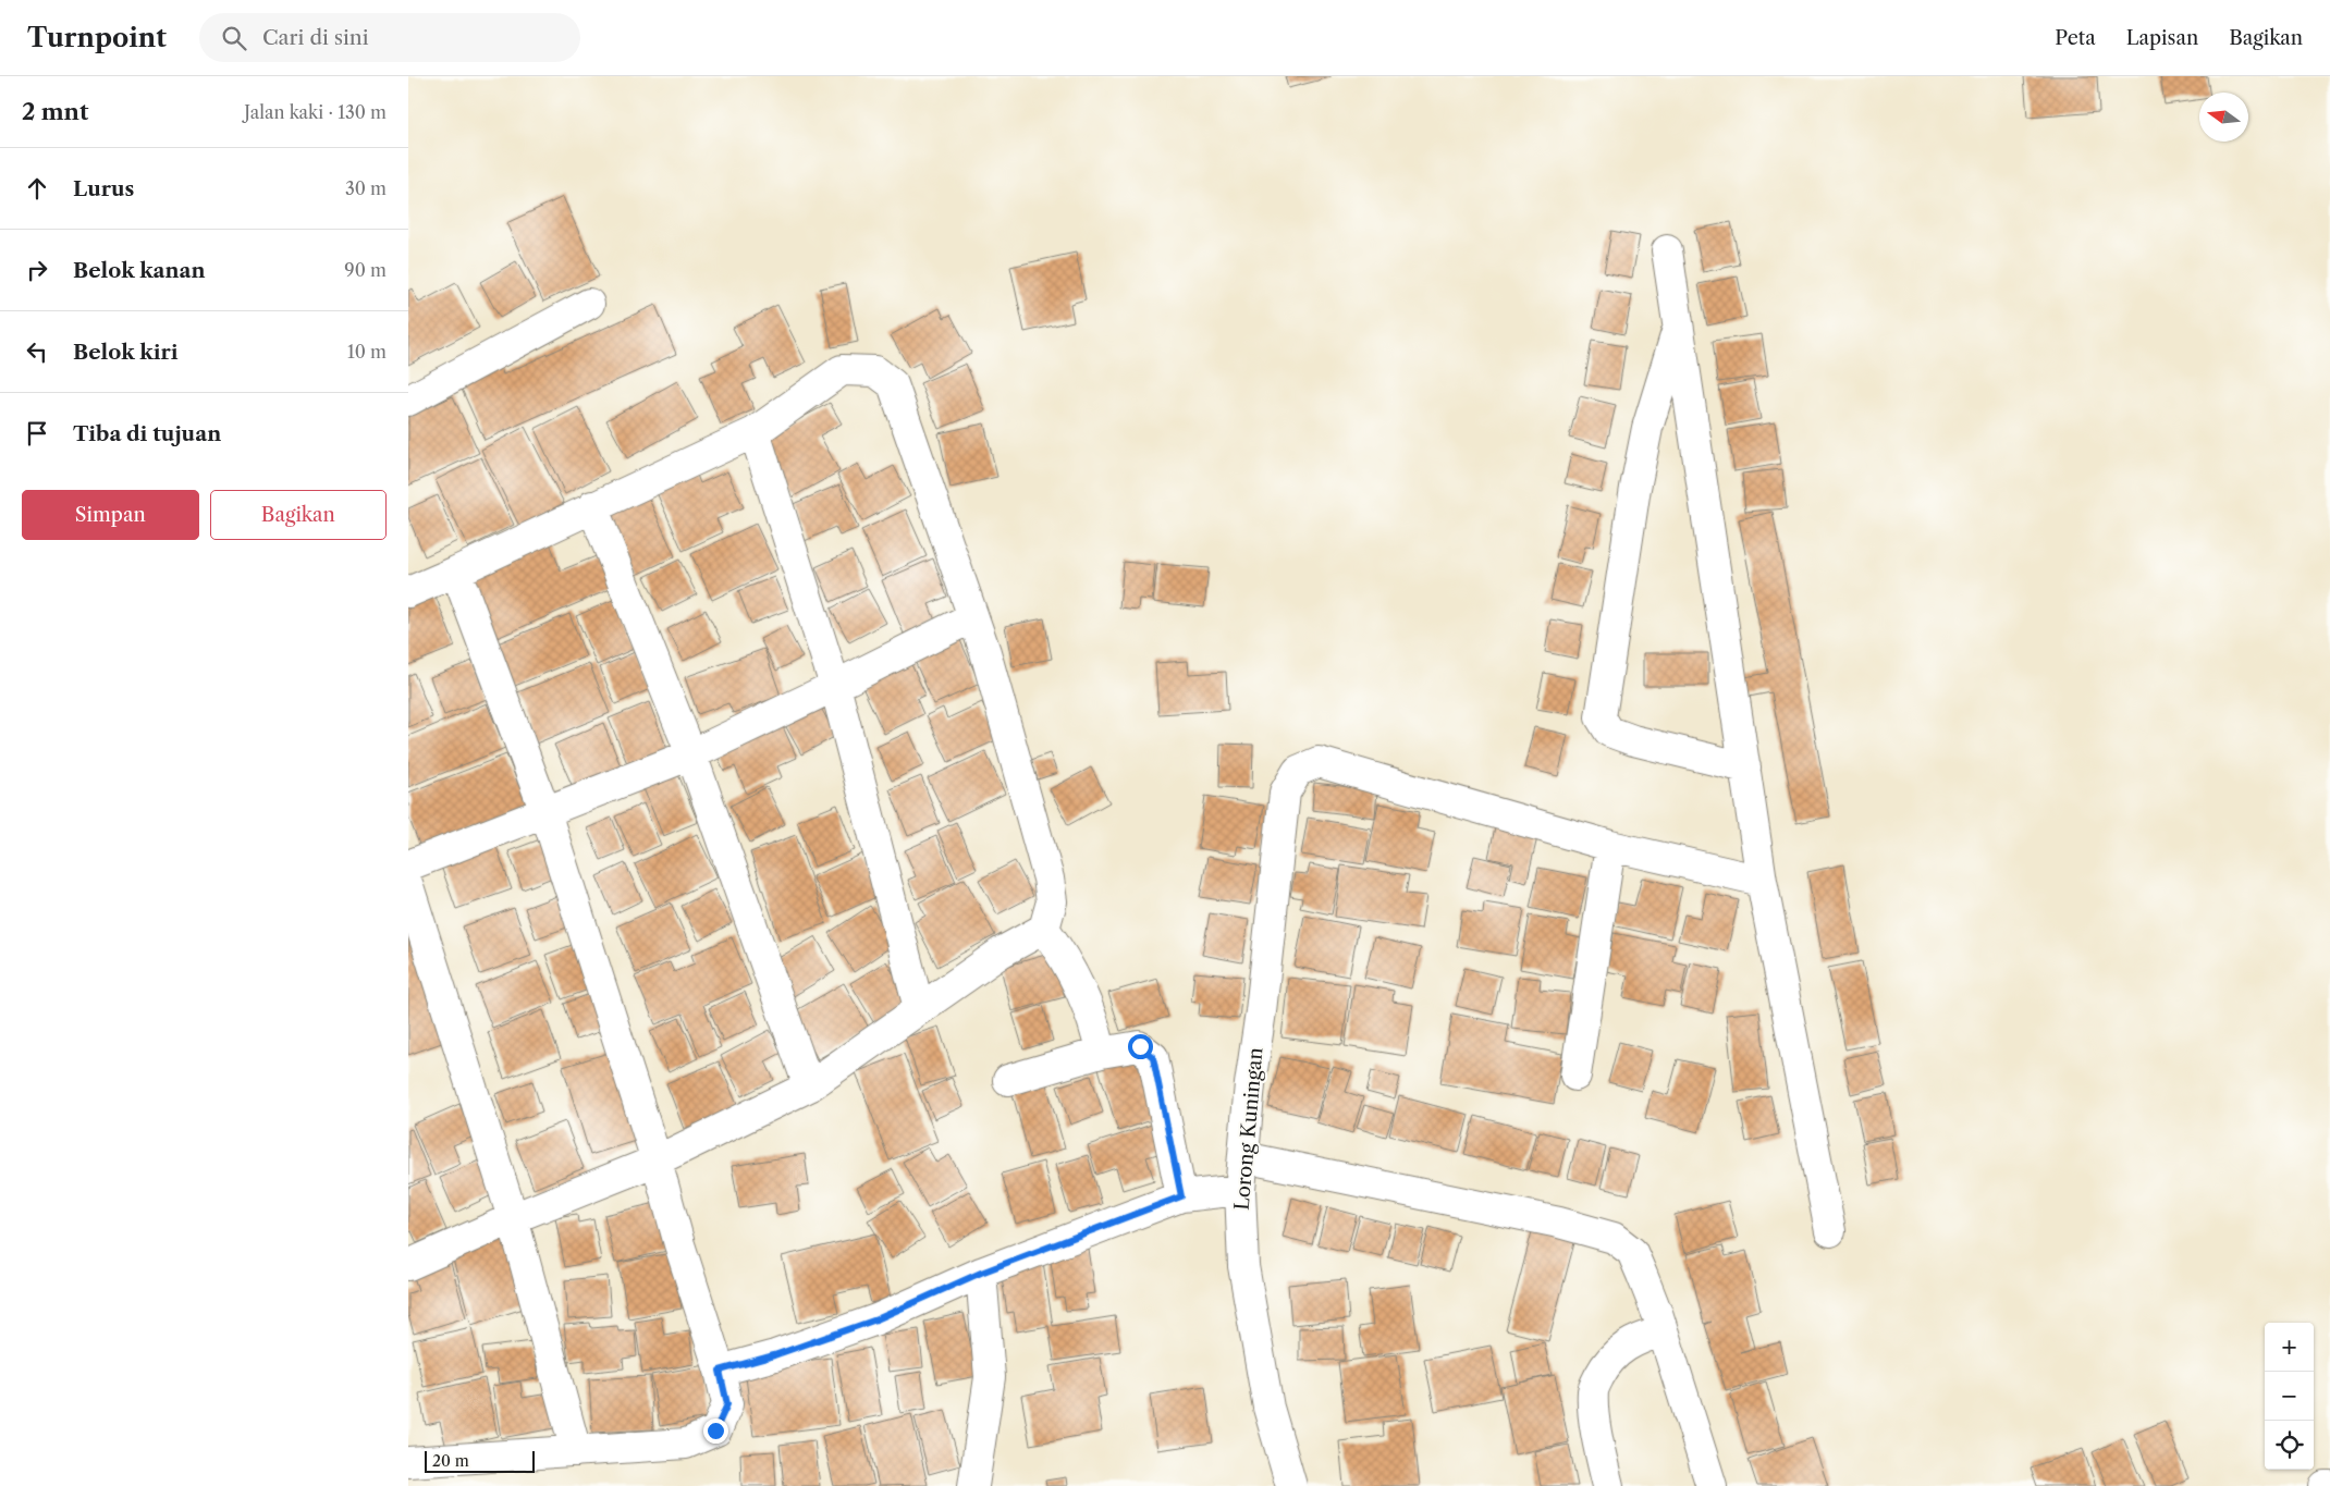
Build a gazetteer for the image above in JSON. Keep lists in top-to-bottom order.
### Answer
{
  "streets": {
    "street": ["Lorong Kuningan"]
  },
  "scale_bar": "20 m",
  "north": "left",
  "page": {
    "header": "Turnpoint",
    "search": "Cari di sini",
    "nav": ["Peta", "Lapisan", "Bagikan"],
    "heading": ["2 mnt", "Jalan kaki · 130 m"],
    "list": [
      ["Lurus", "30 m"],
      ["Belok kanan", "90 m"],
      ["Belok kiri", "10 m"],
      "Tiba di tujuan"
    ],
    "buttons": ["Simpan", "Bagikan"],
    "map_buttons": ["+", "−"],
    "scale": "20 m"
  }
}
